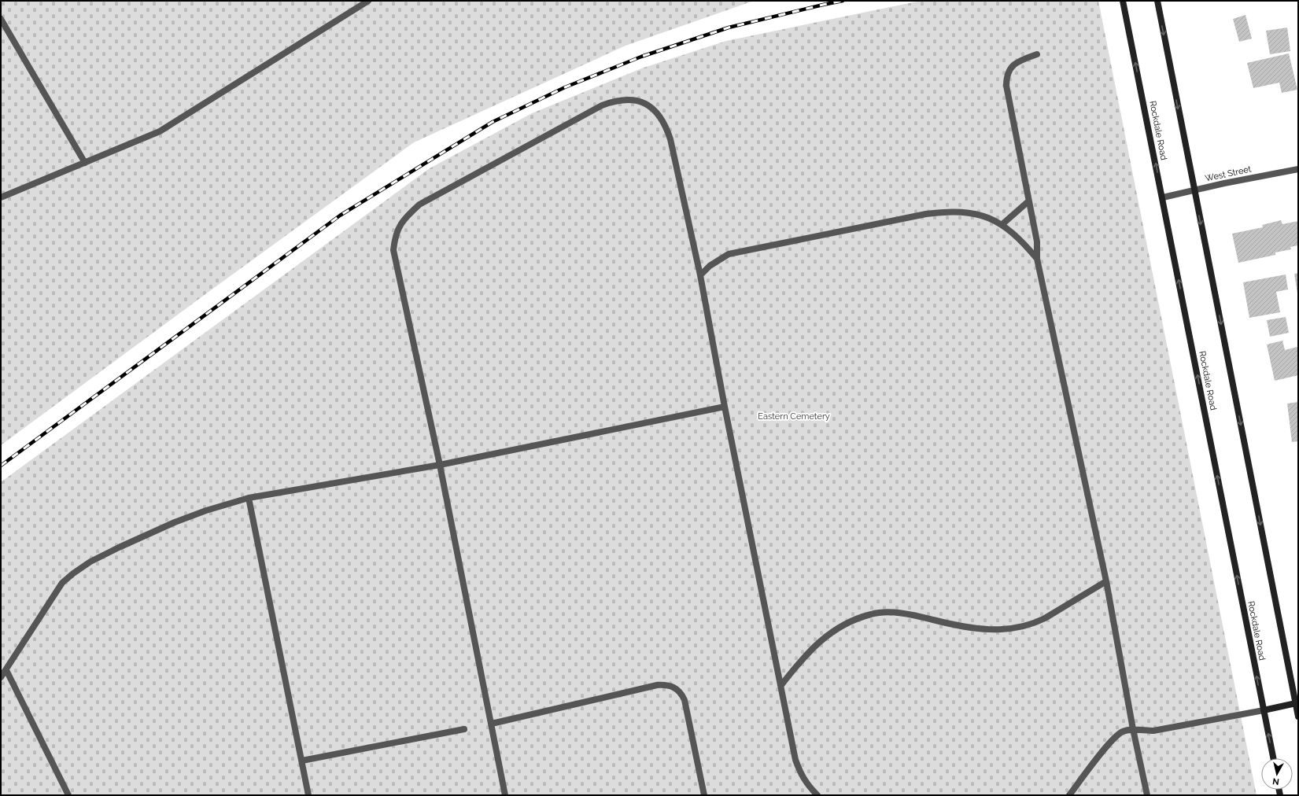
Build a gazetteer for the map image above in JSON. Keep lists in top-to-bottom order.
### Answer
{
  "streets": {
    "main road": ["Rockdale Road"],
    "street": ["West Street"]
  },
  "crossings": [
    ["Rockdale Road", "West Street"]
  ],
  "parks": ["Eastern Cemetery"],
  "north": "bottom"
}
